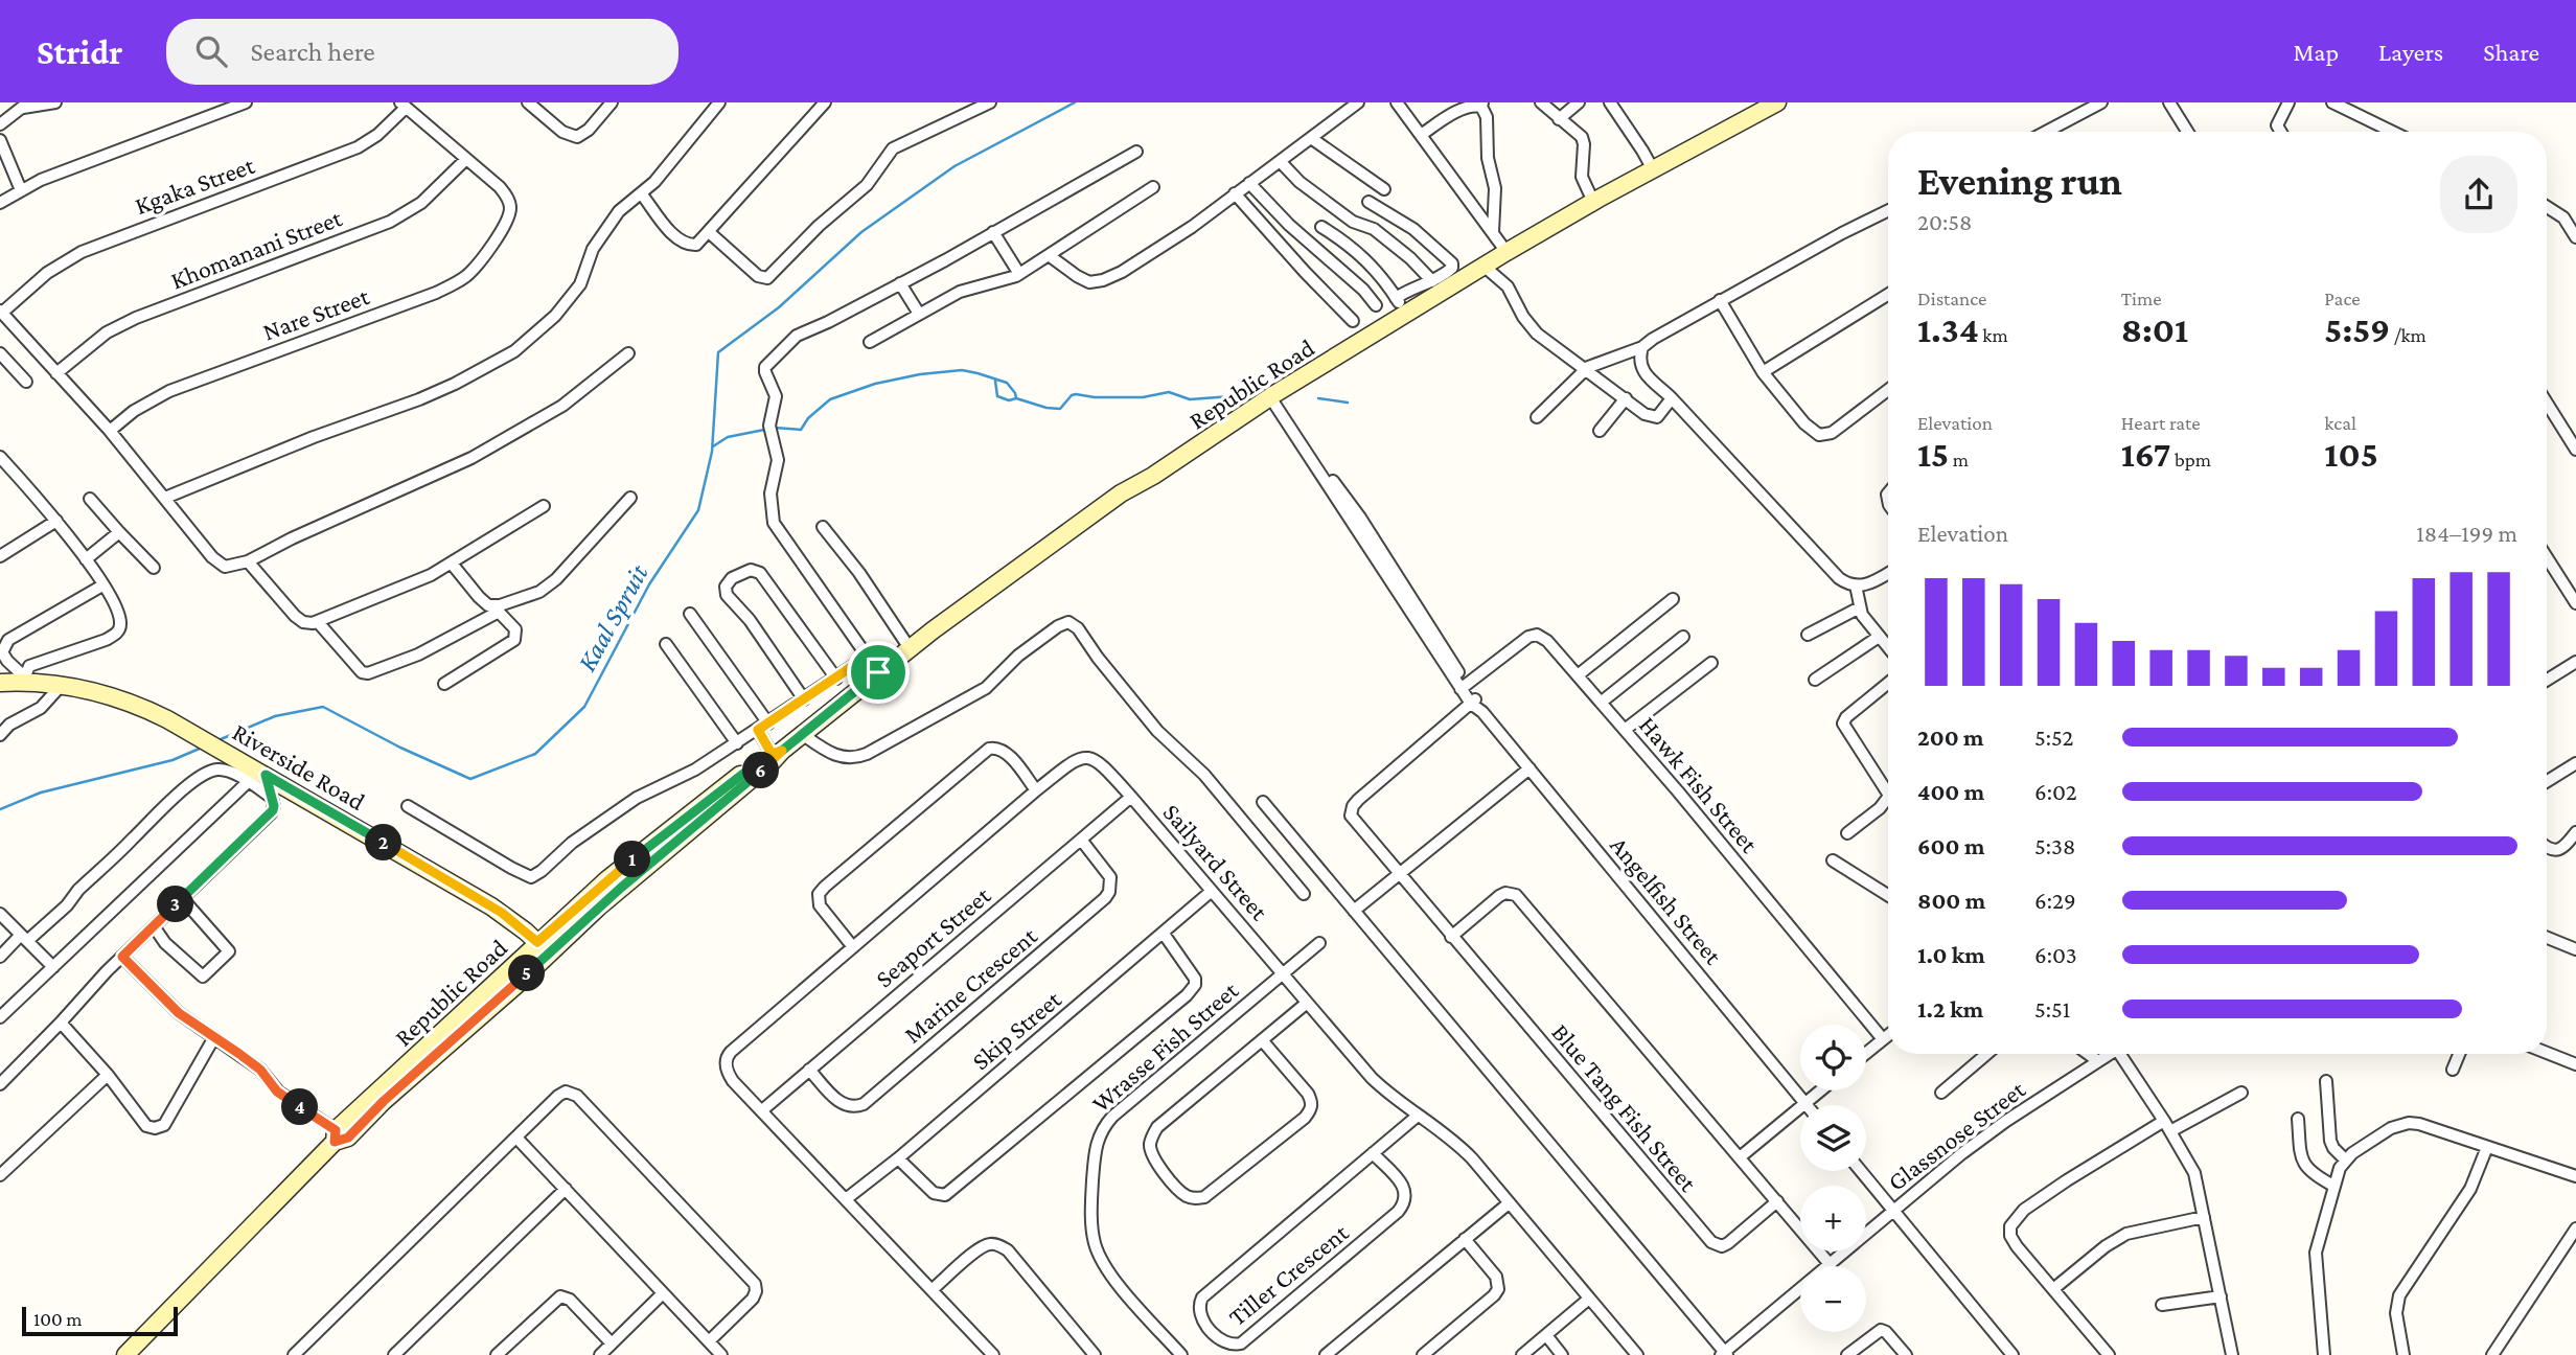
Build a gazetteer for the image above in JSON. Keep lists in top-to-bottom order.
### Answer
{
  "streets": {
    "street": [
      "Kgaka Street",
      "Khomanani Street",
      "Nare Street",
      "Republic Road",
      "Riverside Road",
      "Hawk Fish Street",
      "Sailyard Street",
      "Angelfish Street",
      "Seaport Street",
      "Marine Crescent",
      "Skip Street",
      "Wrasse Fish Street",
      "Blue Tang Fish Street",
      "Glassnose Street",
      "Tiller Crescent"
    ]
  },
  "crossings": [
    ["Khomanani Street", "Nare Street"],
    ["Republic Road", "Riverside Road"],
    ["Republic Road", "Angelfish Street"],
    ["Hawk Fish Street", "Angelfish Street"],
    ["Sailyard Street", "Seaport Street"],
    ["Sailyard Street", "Skip Street"],
    ["Sailyard Street", "Wrasse Fish Street"],
    ["Sailyard Street", "Tiller Crescent"],
    ["Angelfish Street", "Blue Tang Fish Street"],
    ["Seaport Street", "Marine Crescent"]
  ],
  "water": ["Kaal Spruit"],
  "scale_bar": "100 m",
  "page": {
    "header": "Stridr",
    "search": "Search here",
    "nav": ["Map", "Layers", "Share"],
    "heading": ["Evening run", "20:58"],
    "stats": [
      ["Distance", "1.34 km"],
      ["Time", "8:01"],
      ["Pace", "5:59 /km"],
      ["Elevation", "15 m"],
      ["Heart rate", "167 bpm"],
      ["kcal", "105"]
    ],
    "chart": ["Elevation", "184–199 m"],
    "list": [
      {
        "name": "200 m",
        "note": "5:52"
      },
      {
        "name": "400 m",
        "note": "6:02"
      },
      {
        "name": "600 m",
        "note": "5:38"
      },
      {
        "name": "800 m",
        "note": "6:29"
      },
      {
        "name": "1.0 km",
        "note": "6:03"
      },
      {
        "name": "1.2 km",
        "note": "5:51"
      }
    ],
    "pins": [
      "6",
      "2",
      "1",
      "3",
      "5",
      "4"
    ],
    "map_buttons": ["+", "−"],
    "scale": "100 m"
  }
}
